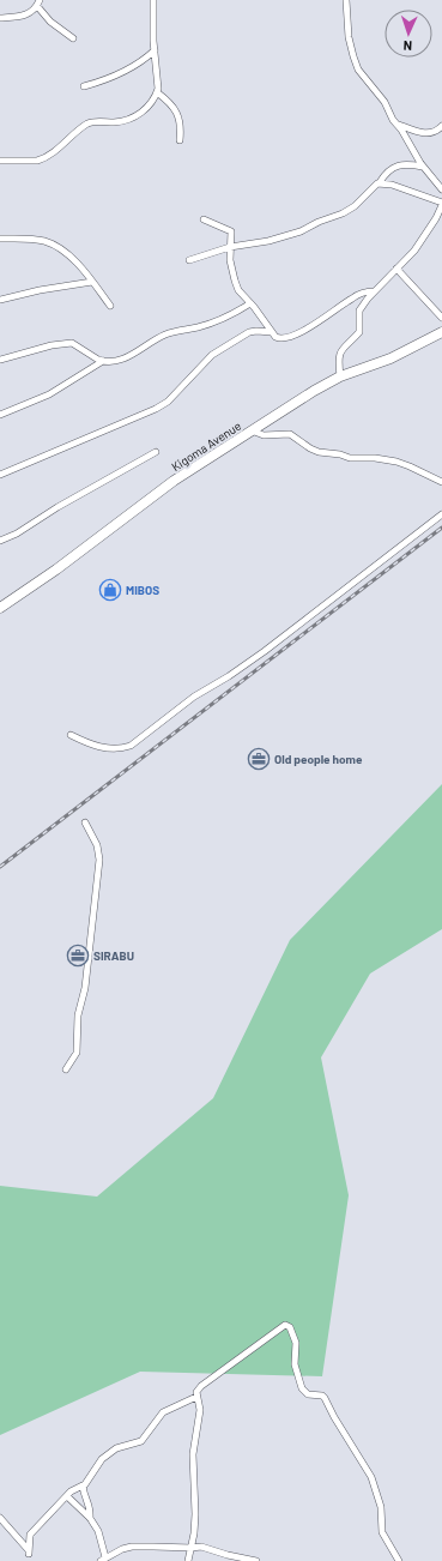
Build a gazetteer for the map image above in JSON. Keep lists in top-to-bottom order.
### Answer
{
  "streets": {
    "main road": ["Kigoma Avenue"]
  },
  "places": {
    "shop": ["MIBOS"],
    "office": ["Old people home", "SIRABU"]
  },
  "north": "bottom"
}
